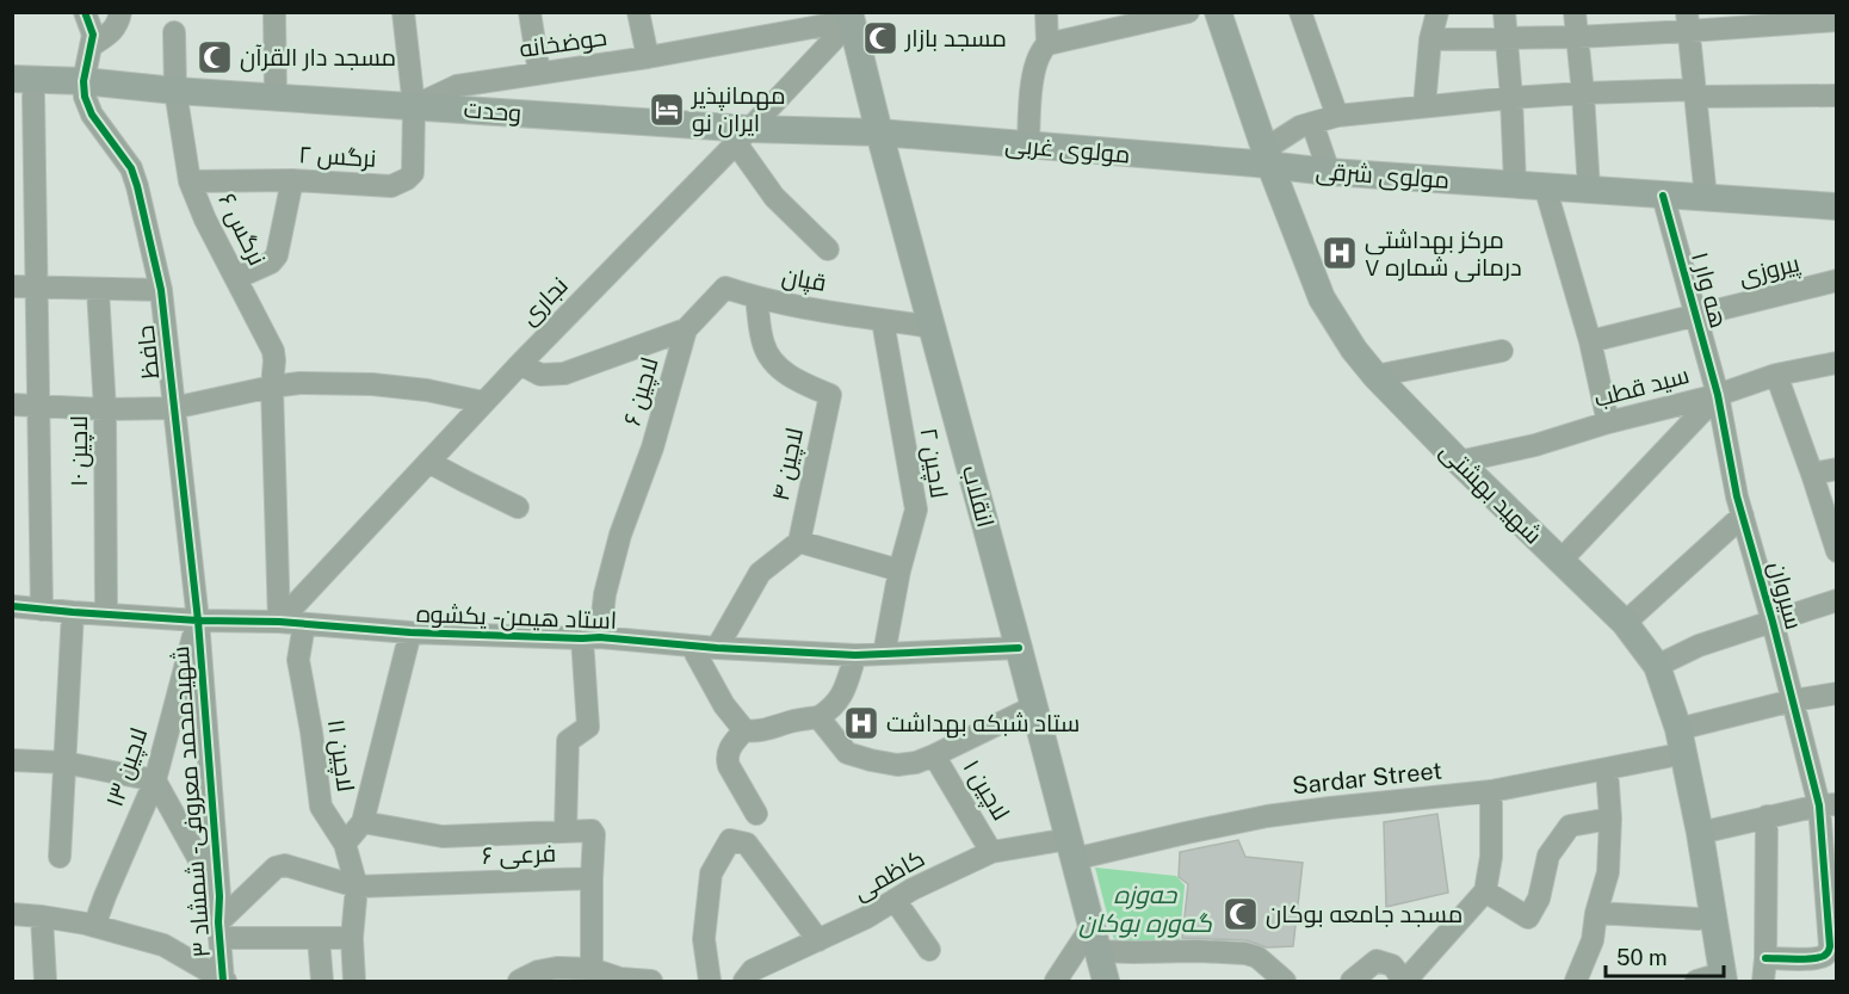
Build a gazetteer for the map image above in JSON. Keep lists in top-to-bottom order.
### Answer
{
  "streets": {
    "main road": [
      "وحدت",
      "مولوی غربی",
      "مولوی شرقی",
      "شهید بهشتی",
      "انقلاب"
    ],
    "street": [
      "حوضخانه",
      "نرگس ۲",
      "نرگس ۶",
      "پیروزی",
      "قپان",
      "هه وار ۱",
      "نجاری",
      "حافظ",
      "سید قطب",
      "لاچین ۶",
      "لاچین ۱۰",
      "لاچین ۲",
      "لاچین ۴",
      "سیروان",
      "استاد هیمن - یکشوه",
      "لاچین ۱۱",
      "لاچین ۱۳",
      "Sardar Street",
      "لاچین ۱",
      "شهیدمحمد معروفی - شمشاد ۳",
      "فرعی ۶",
      "کاظمی"
    ]
  },
  "crossings": [
    ["حوضخانه", "وحدت"],
    ["حوضخانه", "نرگس ۲"],
    ["حوضخانه", "نجاری"],
    ["حوضخانه", "انقلاب"],
    ["وحدت", "مولوی غربی"],
    ["وحدت", "نرگس ۲"],
    ["وحدت", "نرگس ۶"],
    ["وحدت", "نجاری"],
    ["وحدت", "حافظ"],
    ["وحدت", "انقلاب"],
    ["مولوی غربی", "مولوی شرقی"],
    ["مولوی غربی", "شهید بهشتی"],
    ["مولوی غربی", "انقلاب"],
    ["نرگس ۲", "نرگس ۶"],
    ["مولوی شرقی", "هه وار ۱"],
    ["مولوی شرقی", "شهید بهشتی"],
    ["نرگس ۶", "نجاری"],
    ["نرگس ۶", "استاد هیمن - یکشوه"],
    ["پیروزی", "هه وار ۱"],
    ["قپان", "لاچین ۶"],
    ["قپان", "لاچین ۲"],
    ["قپان", "لاچین ۴"],
    ["قپان", "انقلاب"],
    ["هه وار ۱", "سید قطب"],
    ["هه وار ۱", "سیروان"],
    ["نجاری", "لاچین ۶"],
    ["نجاری", "انقلاب"],
    ["نجاری", "استاد هیمن - یکشوه"],
    ["حافظ", "استاد هیمن - یکشوه"],
    ["حافظ", "لاچین ۱۳"],
    ["حافظ", "شهیدمحمد معروفی - شمشاد ۳"],
    ["سید قطب", "شهید بهشتی"],
    ["سید قطب", "سیروان"],
    ["لاچین ۶", "استاد هیمن - یکشوه"],
    ["لاچین ۱۰", "استاد هیمن - یکشوه"],
    ["لاچین ۲", "استاد هیمن - یکشوه"],
    ["شهید بهشتی", "Sardar Street"],
    ["انقلاب", "استاد هیمن - یکشوه"],
    ["انقلاب", "Sardar Street"],
    ["انقلاب", "کاظمی"],
    ["استاد هیمن - یکشوه", "لاچین ۱۱"],
    ["استاد هیمن - یکشوه", "لاچین ۱۳"],
    ["استاد هیمن - یکشوه", "شهیدمحمد معروفی - شمشاد ۳"],
    ["لاچین ۱۱", "فرعی ۶"],
    ["لاچین ۱۳", "شهیدمحمد معروفی - شمشاد ۳"],
    ["Sardar Street", "کاظمی"],
    ["لاچین ۱", "کاظمی"],
    ["شهیدمحمد معروفی - شمشاد ۳", "فرعی ۶"]
  ],
  "water": ["حه‌وزه گه‌وره بوکان"],
  "places": {
    "mosque": ["مسجد بازار", "مسجد دار القرآن", "مسجد جامعه بوکان"],
    "hotel": ["مهمانپذیر ایران نو"],
    "hospital": ["مرکز بهداشتی درمانی شماره ۷", "ستاد شبکه بهداشت"]
  },
  "scale_bar": "50 m"
}
